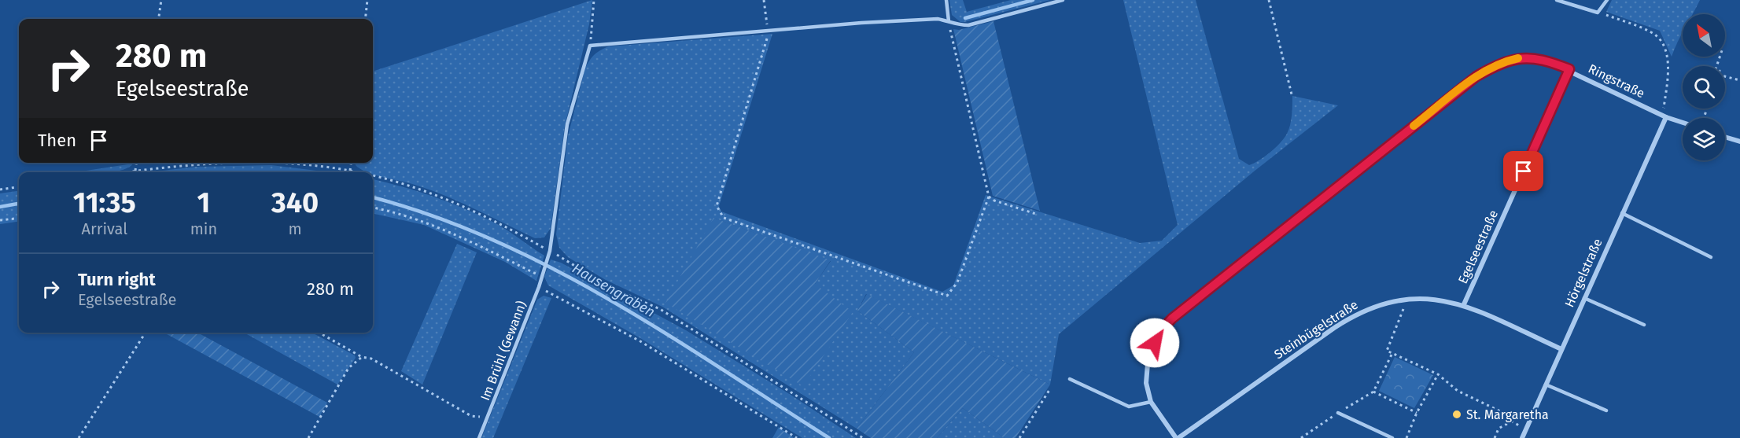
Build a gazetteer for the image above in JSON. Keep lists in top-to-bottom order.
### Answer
{
  "streets": {
    "street": [
      "Ringstraße",
      "Egelseestraße",
      "Hörgelstraße",
      "Steinbügelstraße"
    ],
    "lane": ["Im Brühl (Gewann)"]
  },
  "crossings": [
    ["Ringstraße", "Egelseestraße"],
    ["Ringstraße", "Hörgelstraße"],
    ["Ringstraße", "Steinbügelstraße"],
    ["Egelseestraße", "Steinbügelstraße"],
    ["Hörgelstraße", "Steinbügelstraße"]
  ],
  "water": ["Hausengraben"],
  "places": ["St. Margaretha"],
  "north": "top left",
  "page": {
    "turn": ["280 m", "Egelseestraße"],
    "then": "Then",
    "eta": [
      "11:35",
      "Arrival",
      "1",
      "min",
      "340",
      "m"
    ],
    "list": [
      {
        "name": "Turn right",
        "note": "Egelseestraße",
        "value": "280 m"
      }
    ]
  }
}
